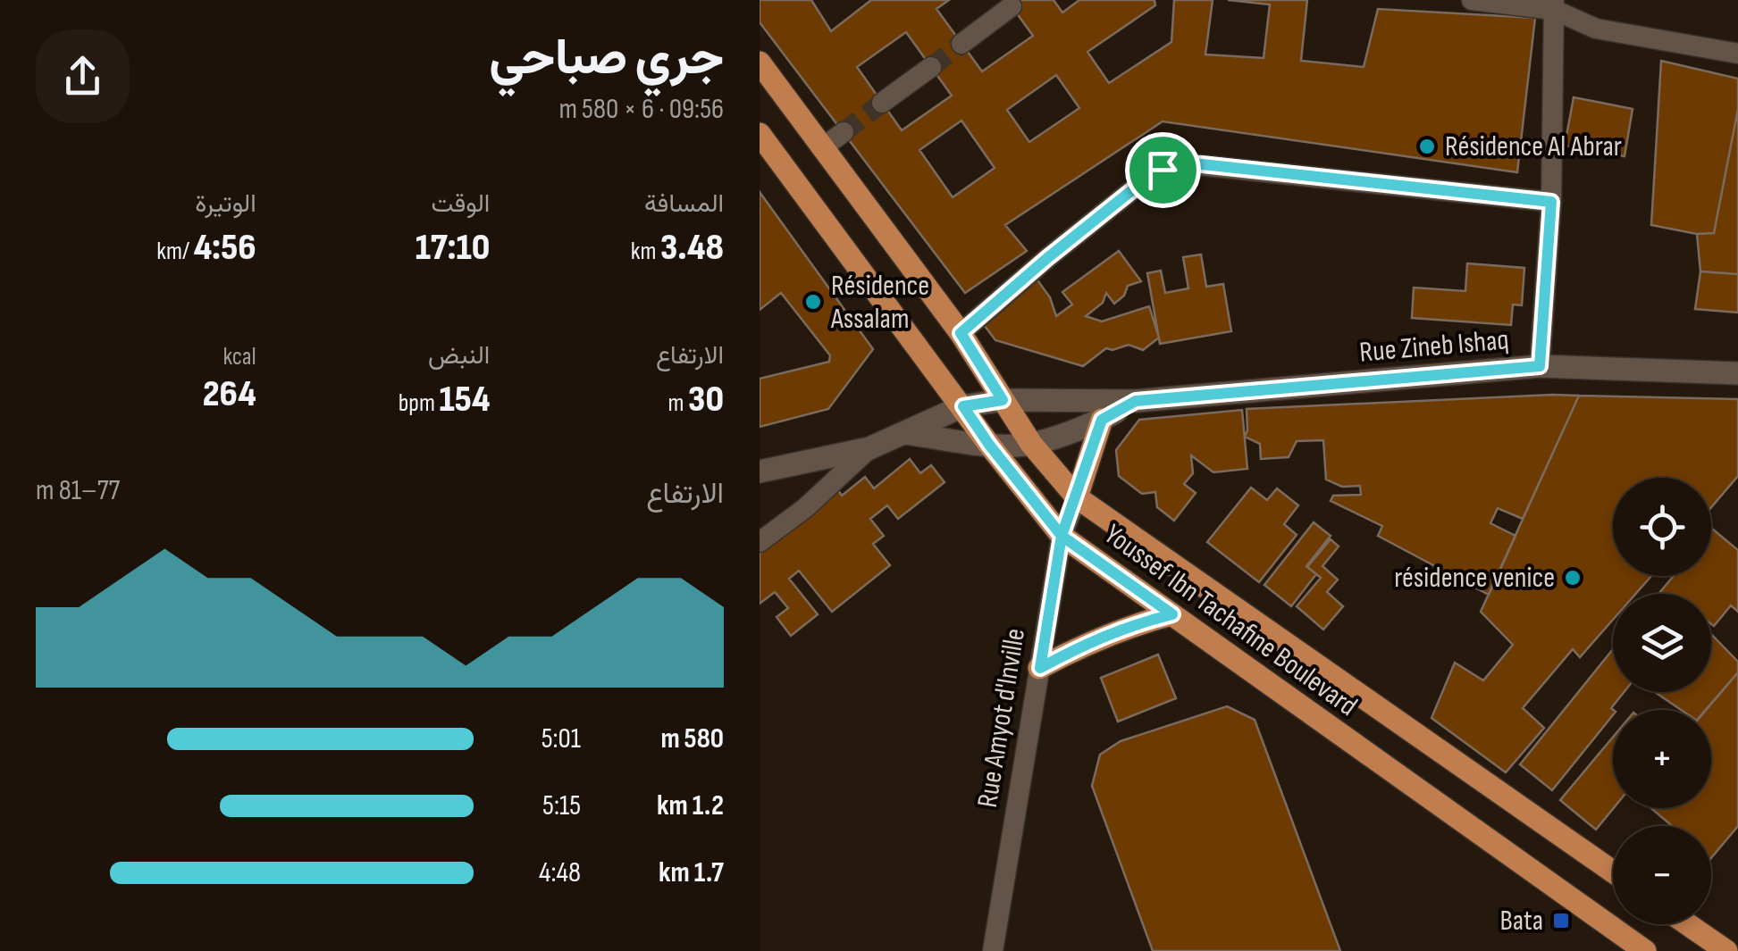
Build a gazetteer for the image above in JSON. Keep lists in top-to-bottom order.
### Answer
{
  "streets": {
    "main road": ["Youssef Ibn Tachafine Boulevard"],
    "street": ["Rue Zineb Ishaq", "Rue Amyot d'Inville"]
  },
  "crossings": [
    ["Rue Zineb Ishaq", "Youssef Ibn Tachafine Boulevard"],
    ["Youssef Ibn Tachafine Boulevard", "Rue Amyot d'Inville"]
  ],
  "places": {
    "other": ["Résidence Al Abrar", "Résidence Assalam", "résidence venice"],
    "transit": ["Bata"]
  },
  "page": {
    "heading": ["جري صباحي", "09:56 · 6 × 580 m"],
    "stats": [
      ["المسافة", "3.48 km"],
      ["الوقت", "17:10"],
      ["الوتيرة", "4:56 /km"],
      ["الارتفاع", "30 m"],
      ["النبض", "154 bpm"],
      ["kcal", "264"]
    ],
    "chart": ["الارتفاع", "77–81 m"],
    "map_buttons": ["+", "−"],
    "list": [
      {
        "name": "580 m",
        "note": "5:01"
      },
      {
        "name": "1.2 km",
        "note": "5:15"
      },
      {
        "name": "1.7 km",
        "note": "4:48"
      }
    ]
  }
}
